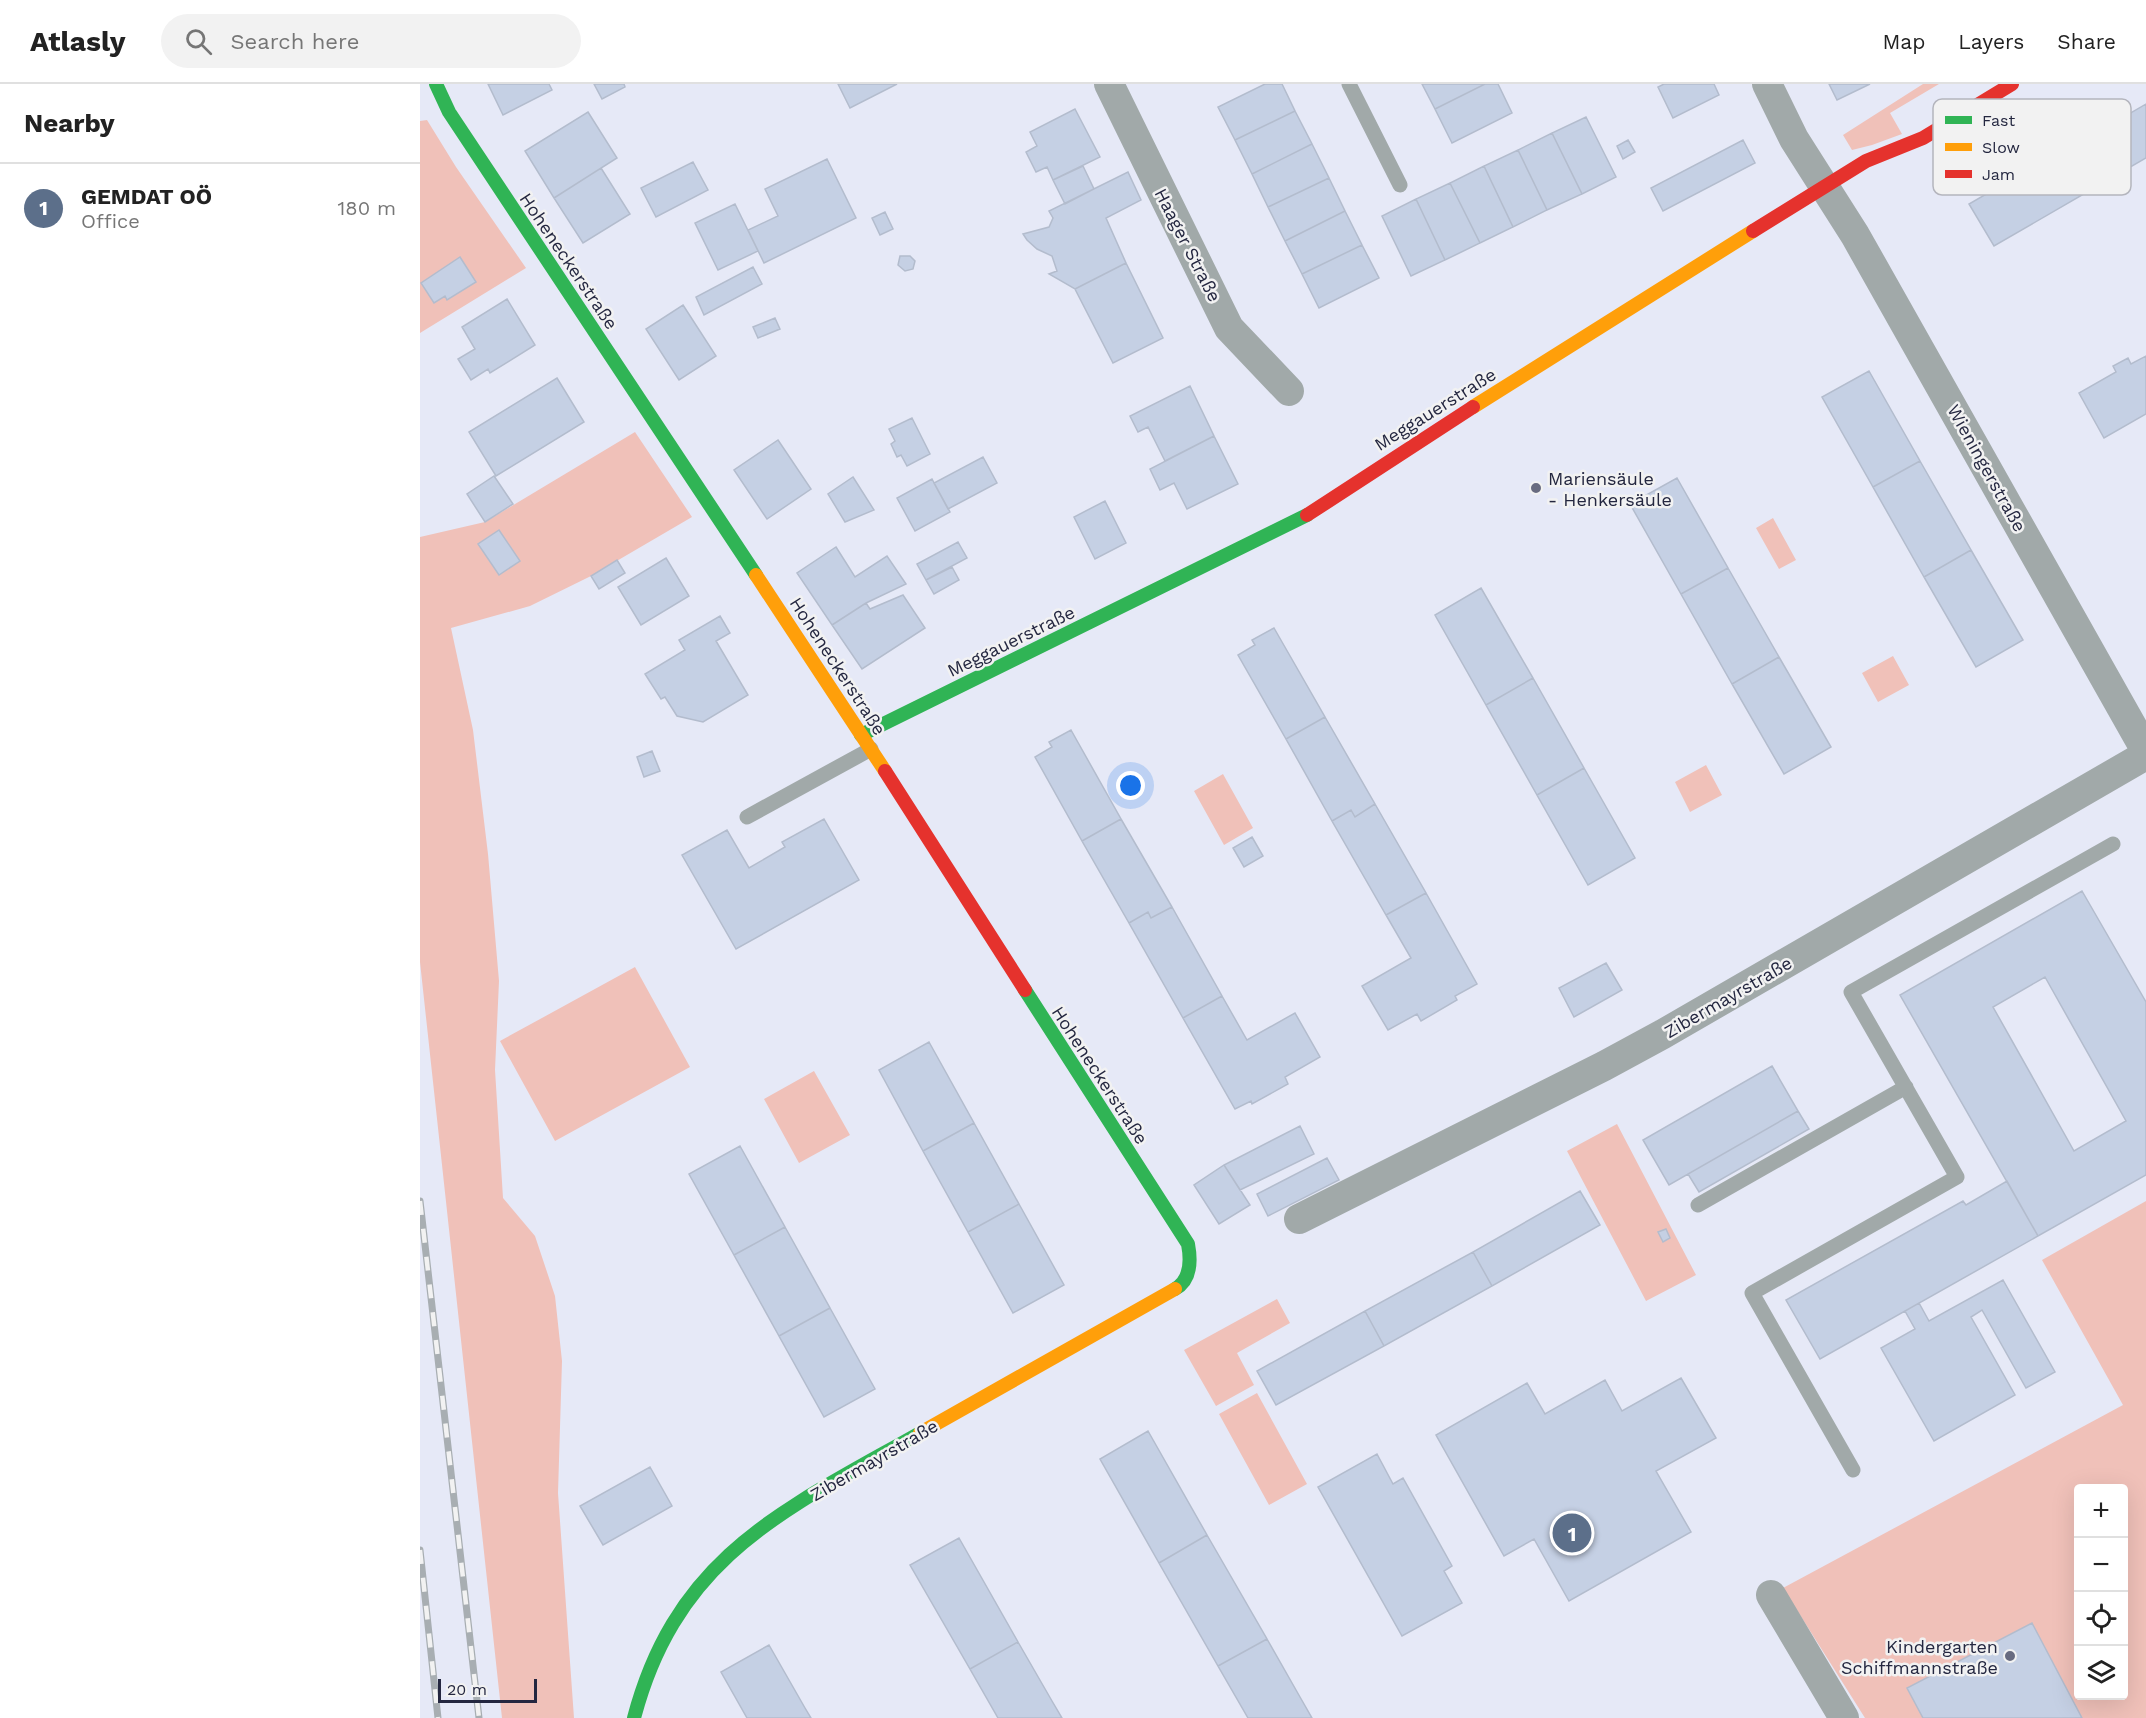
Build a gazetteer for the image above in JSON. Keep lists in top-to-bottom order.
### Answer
{
  "streets": {
    "street": [
      "Haager Straße",
      "Hoheneckerstraße",
      "Meggauerstraße",
      "Wieningerstraße",
      "Zibermayrstraße"
    ]
  },
  "crossings": [
    ["Hoheneckerstraße", "Meggauerstraße"],
    ["Hoheneckerstraße", "Zibermayrstraße"],
    ["Meggauerstraße", "Wieningerstraße"],
    ["Wieningerstraße", "Zibermayrstraße"]
  ],
  "places": ["Mariensäule - Henkersäule", "Kindergarten Schiffmannstraße"],
  "legend": ["Fast", "Slow", "Jam"],
  "scale_bar": "20 m",
  "page": {
    "header": "Atlasly",
    "search": "Search here",
    "nav": ["Map", "Layers", "Share"],
    "heading": "Nearby",
    "list": [
      {
        "mark": "1",
        "name": "GEMDAT OÖ",
        "note": "Office",
        "value": "180 m"
      }
    ],
    "map_buttons": ["+", "−"],
    "pins": "1",
    "scale": "20 m"
  }
}
